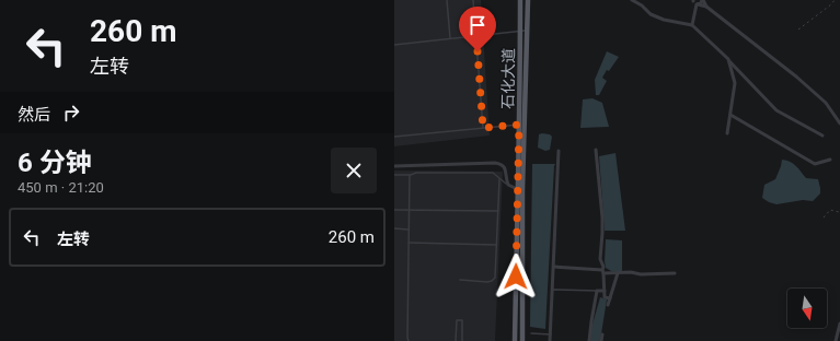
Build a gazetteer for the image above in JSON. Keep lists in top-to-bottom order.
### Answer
{
  "streets": {
    "main road": ["石化大道"]
  },
  "north": "bottom",
  "page": {
    "turn": ["260 m", "左转"],
    "then": "然后",
    "heading": ["6 分钟", "450 m · 21:20"],
    "list": [
      {
        "name": "左转",
        "value": "260 m"
      }
    ]
  }
}
